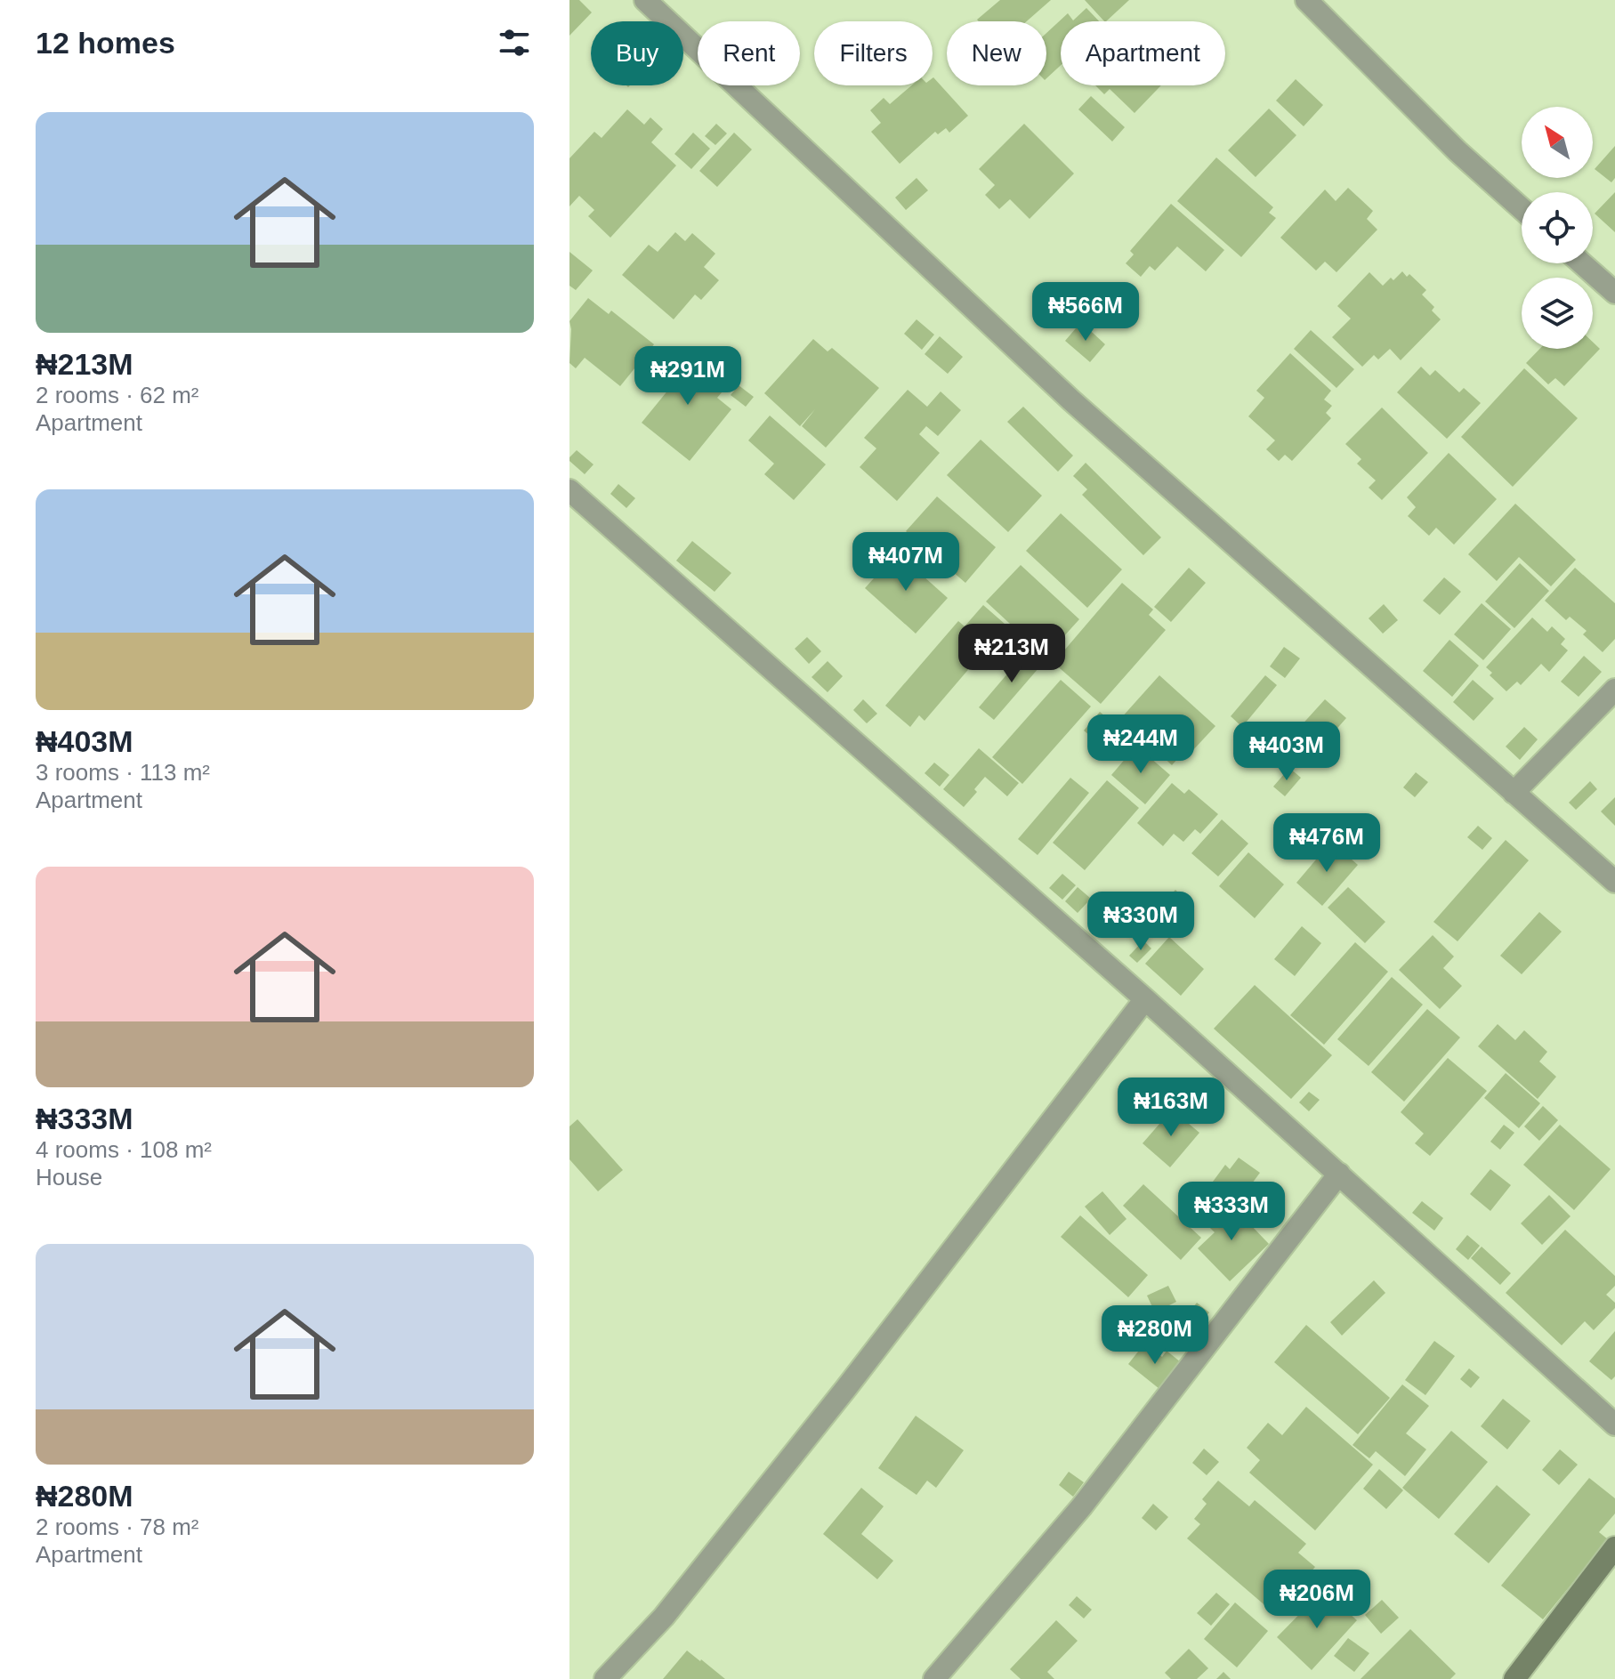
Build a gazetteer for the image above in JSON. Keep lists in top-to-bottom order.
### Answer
{
  "north": "top left",
  "page": {
    "heading": "12 homes",
    "chip": [
      "Buy",
      "Rent",
      "Filters",
      "New",
      "Apartment"
    ],
    "list": [
      {
        "name": "₦213M",
        "note": "2 rooms · 62 m² · Apartment"
      },
      {
        "name": "₦403M",
        "note": "3 rooms · 113 m² · Apartment"
      },
      {
        "name": "₦333M",
        "note": "4 rooms · 108 m² · House"
      },
      {
        "name": "₦280M",
        "note": "2 rooms · 78 m² · Apartment"
      }
    ],
    "price": [
      "₦566M",
      "₦291M",
      "₦407M",
      "₦213M",
      "₦244M",
      "₦403M",
      "₦476M",
      "₦330M",
      "₦163M",
      "₦333M",
      "₦280M",
      "₦206M"
    ]
  }
}
